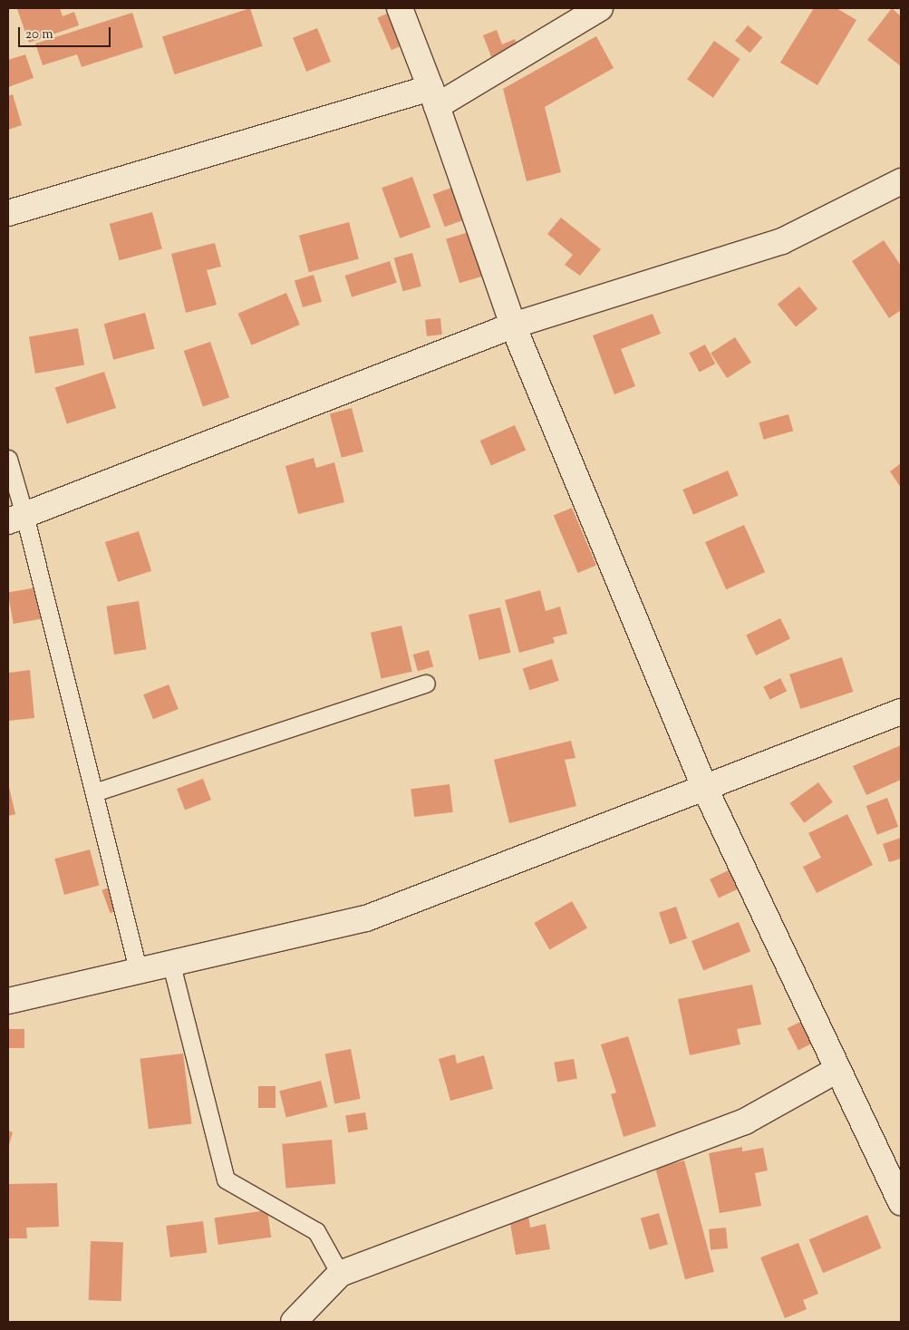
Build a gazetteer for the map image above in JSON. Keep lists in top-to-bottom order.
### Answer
{
  "scale_bar": "20 m"
}
